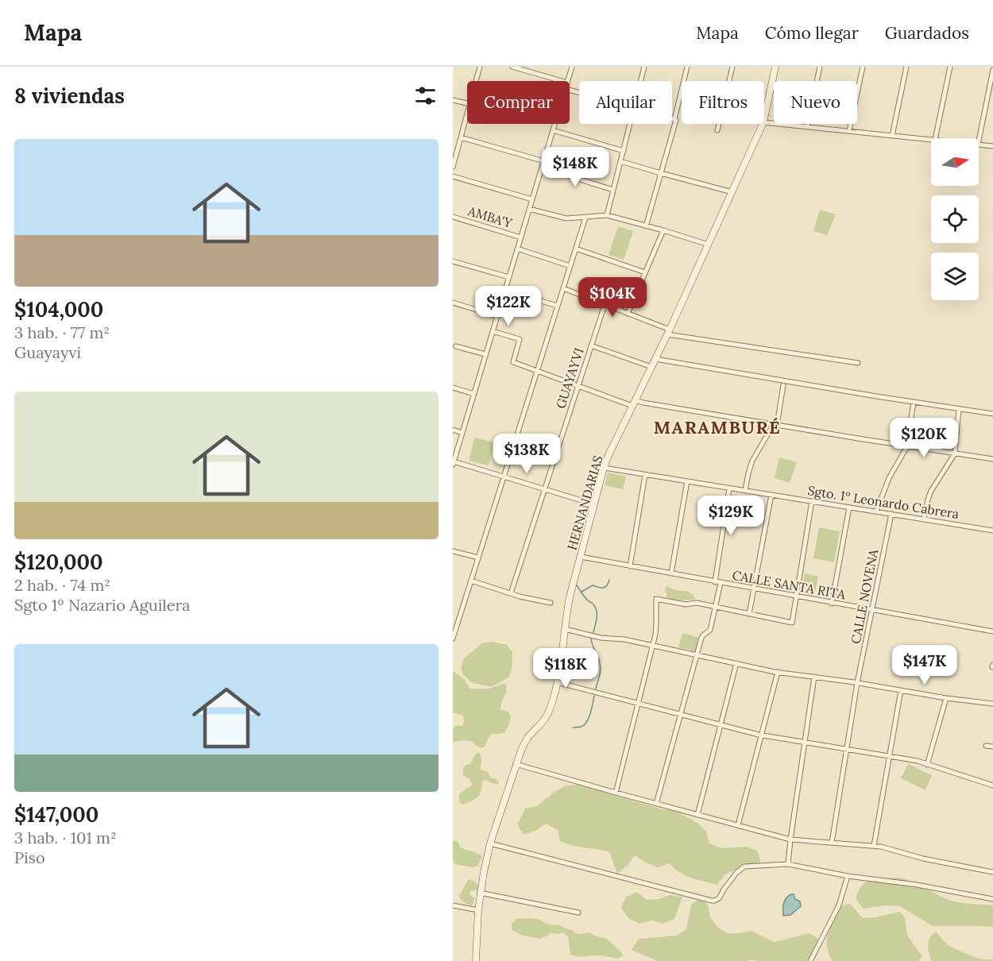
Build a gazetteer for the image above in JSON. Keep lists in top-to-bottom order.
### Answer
{
  "streets": {
    "street": [
      "AMBA'Y",
      "GUAYAYVI",
      "Sgto. 1º Leonardo Cabrera",
      "HERNANDARIAS",
      "CALLE SANTA RITA",
      "CALLE NOVENA"
    ]
  },
  "crossings": [
    ["Sgto. 1º Leonardo Cabrera", "HERNANDARIAS"],
    ["Sgto. 1º Leonardo Cabrera", "CALLE NOVENA"],
    ["HERNANDARIAS", "CALLE SANTA RITA"],
    ["CALLE SANTA RITA", "CALLE NOVENA"]
  ],
  "districts": ["MARAMBURÉ"],
  "north": "right",
  "page": {
    "header": "Mapa",
    "nav": ["Mapa", "Cómo llegar", "Guardados"],
    "heading": "8 viviendas",
    "chip": [
      "Comprar",
      "Alquilar",
      "Filtros",
      "Nuevo"
    ],
    "list": [
      {
        "name": "$104,000",
        "note": "3 hab. · 77 m² · Guayayvi"
      },
      {
        "name": "$120,000",
        "note": "2 hab. · 74 m² · Sgto 1º Nazario Aguilera"
      },
      {
        "name": "$147,000",
        "note": "3 hab. · 101 m² · Piso"
      }
    ],
    "price": [
      "$148K",
      "$104K",
      "$122K",
      "$120K",
      "$138K",
      "$129K",
      "$147K",
      "$118K"
    ]
  }
}
